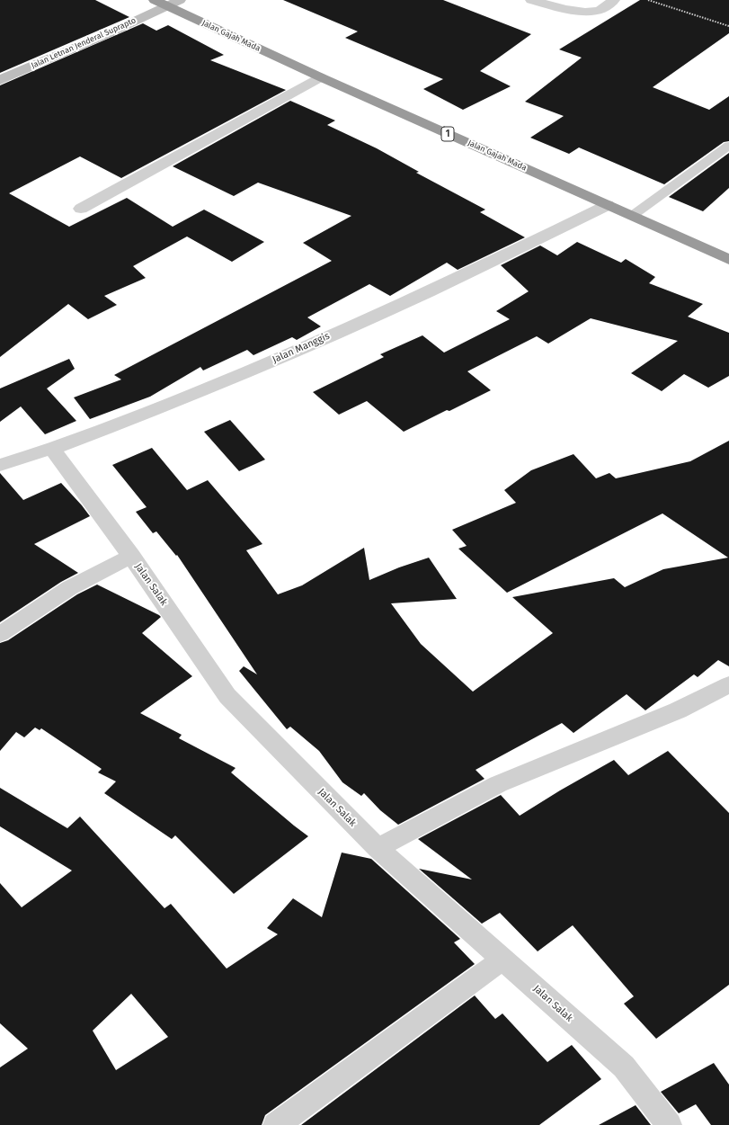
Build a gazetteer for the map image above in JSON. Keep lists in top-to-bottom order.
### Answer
{
  "streets": {
    "highway": ["Jalan Gajah Mada", "1"],
    "street": ["Jalan Letnan Jenderal Suprapto", "Jalan Manggis", "Jalan Salak"]
  },
  "crossings": [
    ["Jalan Gajah Mada", "Jalan Letnan Jenderal Suprapto"],
    ["Jalan Gajah Mada", "Jalan Manggis"],
    ["Jalan Manggis", "Jalan Salak"]
  ]
}
